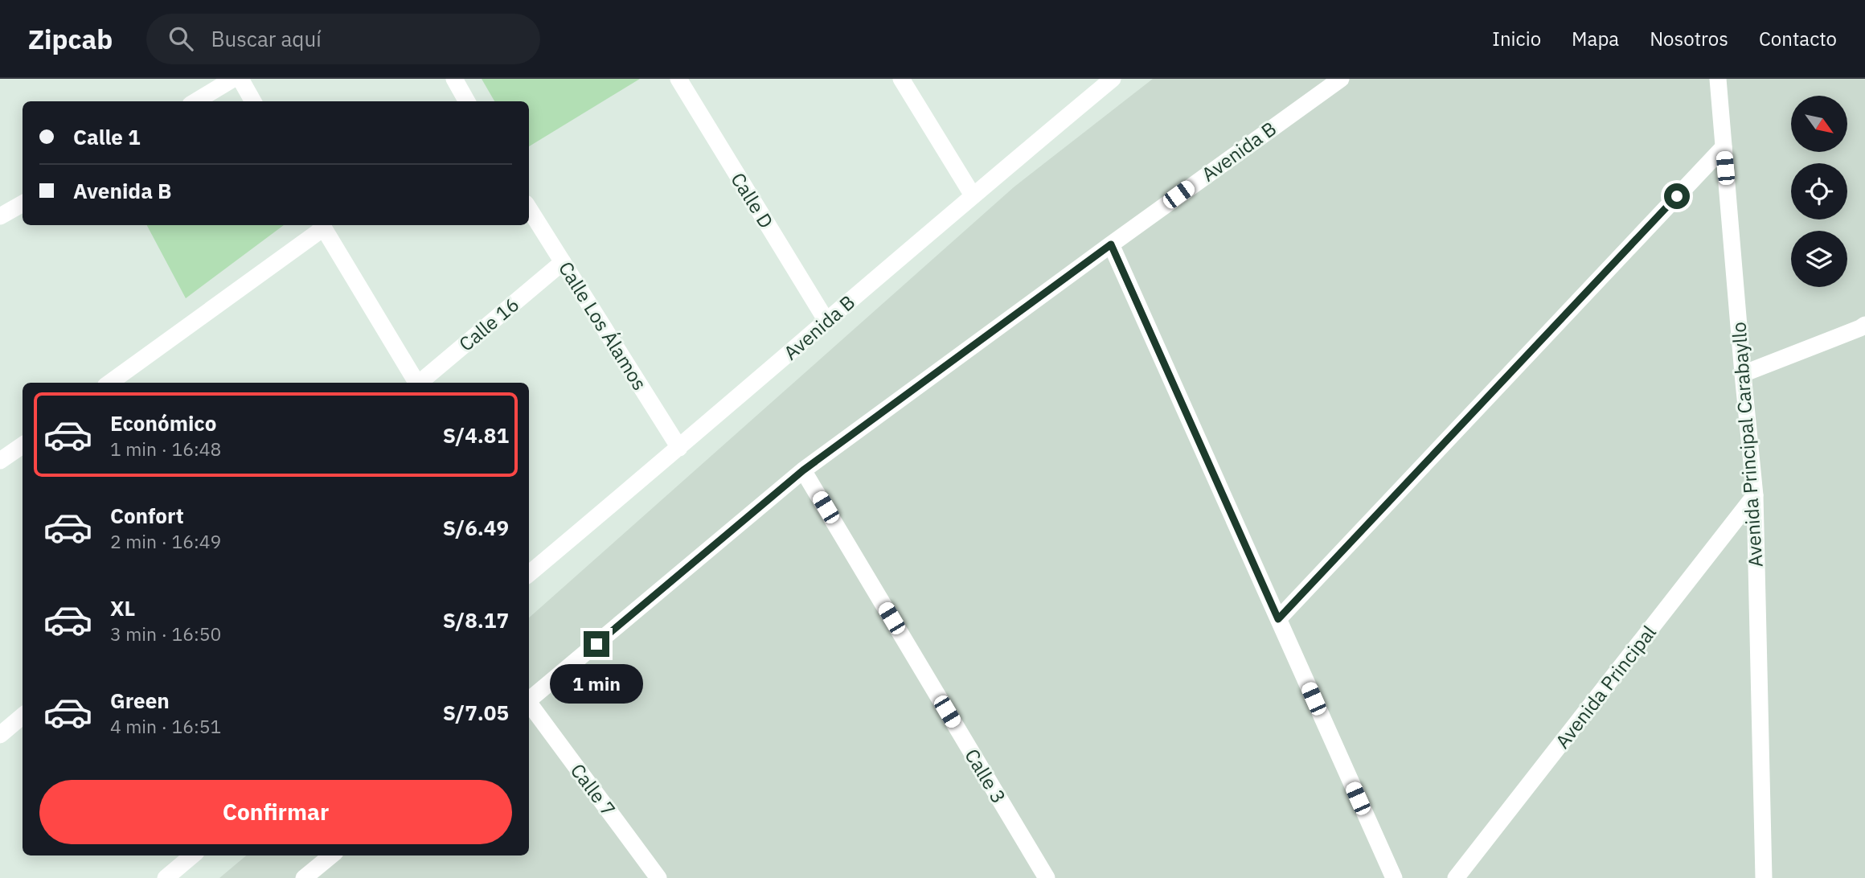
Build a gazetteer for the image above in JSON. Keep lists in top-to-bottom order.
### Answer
{
  "streets": {
    "street": [
      "Avenida B",
      "Calle D",
      "Calle 16",
      "Calle Los Álamos",
      "Avenida Principal Carabayllo",
      "Avenida Principal",
      "Calle 3",
      "Calle 7"
    ]
  },
  "crossings": [
    ["Avenida B", "Calle D"],
    ["Avenida B", "Calle Los Álamos"],
    ["Avenida B", "Calle 3"],
    ["Calle 16", "Calle Los Álamos"],
    ["Avenida Principal Carabayllo", "Avenida Principal"]
  ],
  "north": "bottom right",
  "page": {
    "header": "Zipcab",
    "search": "Buscar aquí",
    "nav": [
      "Inicio",
      "Mapa",
      "Nosotros",
      "Contacto"
    ],
    "banner": ["Calle 1", "Avenida B"],
    "list": [
      {
        "name": "Económico",
        "note": "1 min · 16:48",
        "value": "S/4.81"
      },
      {
        "name": "Confort",
        "note": "2 min · 16:49",
        "value": "S/6.49"
      },
      {
        "name": "XL",
        "note": "3 min · 16:50",
        "value": "S/8.17"
      },
      {
        "name": "Green",
        "note": "4 min · 16:51",
        "value": "S/7.05"
      }
    ],
    "bubble": "1 min",
    "buttons": "Confirmar"
  }
}
